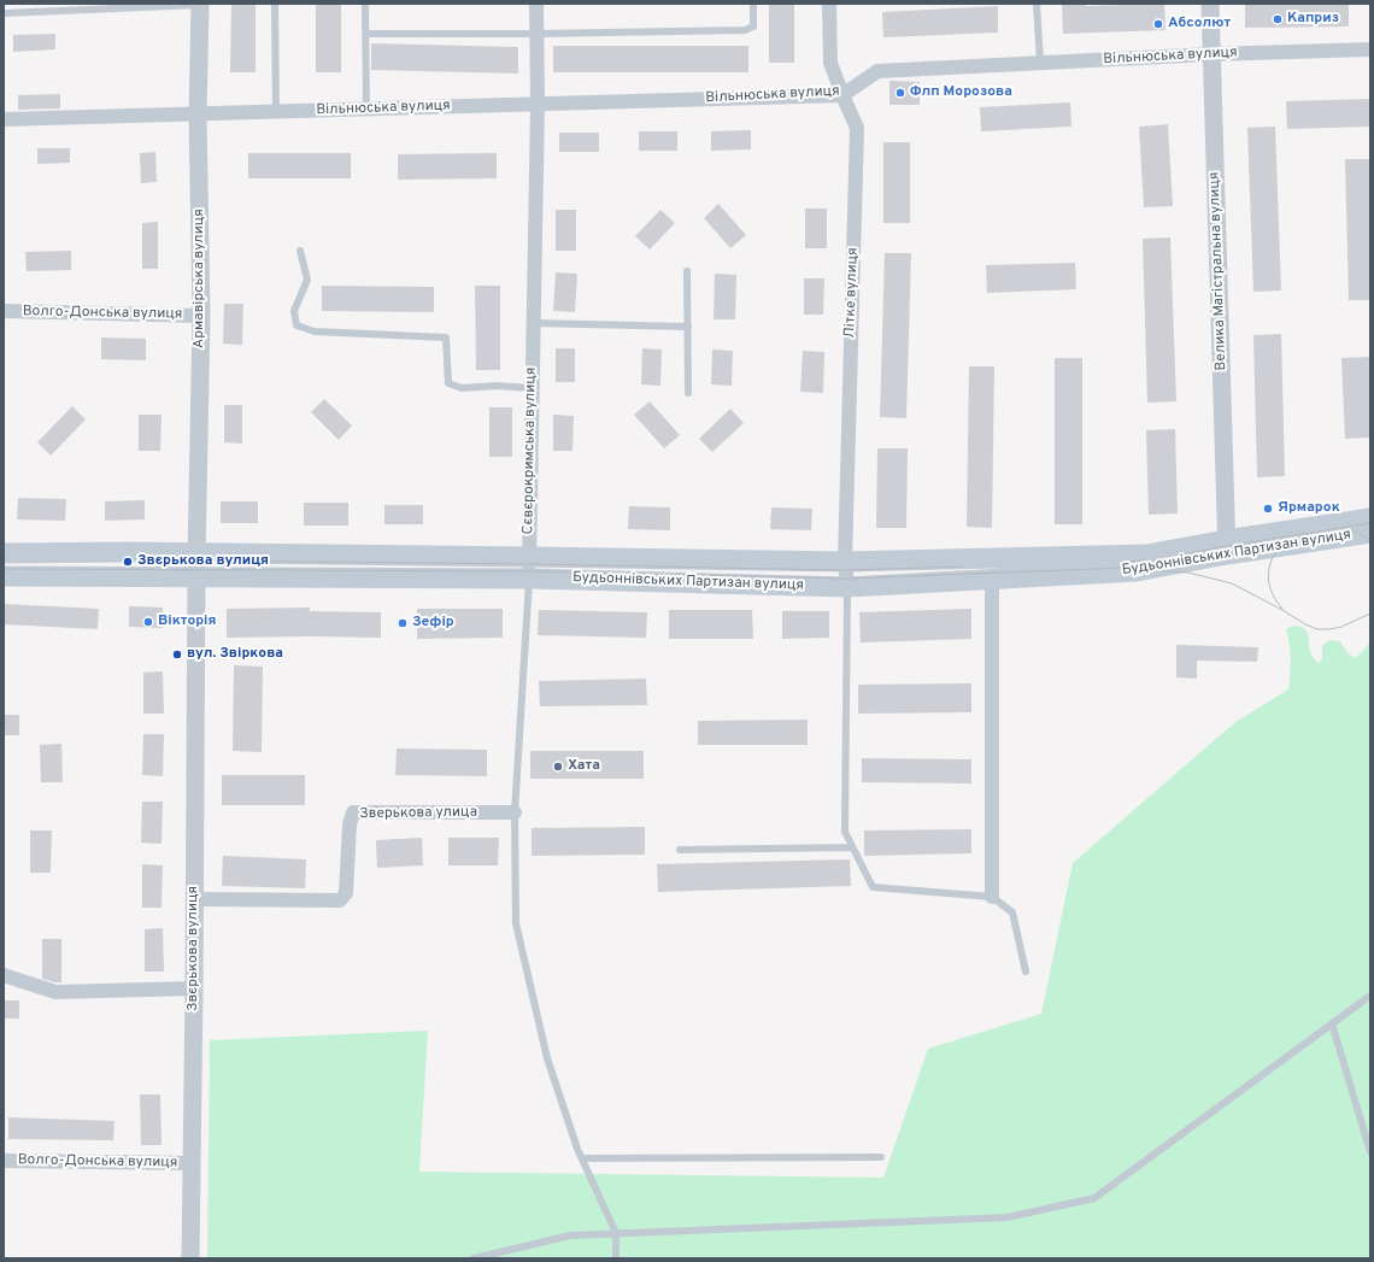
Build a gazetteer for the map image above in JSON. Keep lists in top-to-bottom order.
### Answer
{
  "streets": {
    "main road": ["Будьоннівських Партизан вулиця"],
    "street": [
      "Вільнюська вулиця",
      "Велика Магістральна вулиця",
      "Армавірська вулиця",
      "Літке вулиця",
      "Волго-Донська вулиця",
      "Сєвєрокримська вулиця",
      "Зверькова улица",
      "Звєрькова вулиця"
    ]
  },
  "crossings": [
    ["Вільнюська вулиця", "Велика Магістральна вулиця"],
    ["Вільнюська вулиця", "Армавірська вулиця"],
    ["Вільнюська вулиця", "Літке вулиця"],
    ["Вільнюська вулиця", "Сєвєрокримська вулиця"],
    ["Велика Магістральна вулиця", "Будьоннівських Партизан вулиця"],
    ["Армавірська вулиця", "Волго-Донська вулиця"],
    ["Армавірська вулиця", "Будьоннівських Партизан вулиця"],
    ["Армавірська вулиця", "Звєрькова вулиця"],
    ["Літке вулиця", "Будьоннівських Партизан вулиця"],
    ["Волго-Донська вулиця", "Звєрькова вулиця"],
    ["Сєвєрокримська вулиця", "Будьоннівських Партизан вулиця"],
    ["Будьоннівських Партизан вулиця", "Звєрькова вулиця"],
    ["Зверькова улица", "Звєрькова вулиця"]
  ],
  "places": [
    "Каприз",
    "Абсолют",
    "Флп Морозова",
    "Ярмарок",
    "Звєрькова вулиця",
    "Вікторія",
    "Зефір",
    "вул. Звіркова",
    "Хата"
  ]
}
